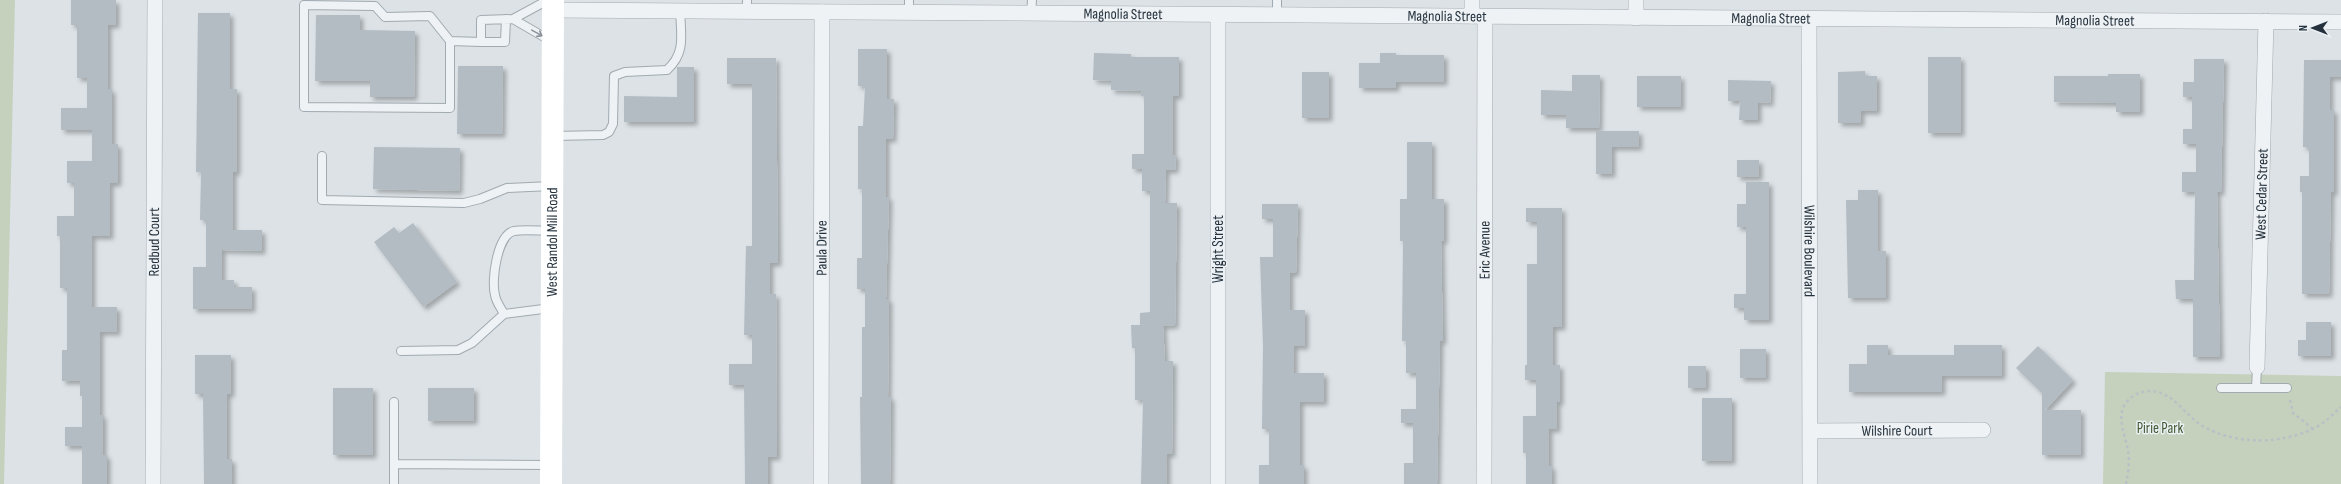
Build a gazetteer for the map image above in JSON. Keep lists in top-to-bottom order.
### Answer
{
  "streets": {
    "main road": ["West Randol Mill Road"],
    "street": [
      "Magnolia Street",
      "West Cedar Street",
      "Redbud Court",
      "Paula Drive",
      "Wright Street",
      "Eric Avenue",
      "Wilshire Boulevard",
      "Wilshire Court"
    ]
  },
  "crossings": [
    ["Magnolia Street", "West Cedar Street"],
    ["Magnolia Street", "West Randol Mill Road"],
    ["Magnolia Street", "Paula Drive"],
    ["Magnolia Street", "Wright Street"],
    ["Magnolia Street", "Eric Avenue"],
    ["Magnolia Street", "Wilshire Boulevard"],
    ["Wilshire Boulevard", "Wilshire Court"]
  ],
  "parks": ["Pirie Park"],
  "north": "left"
}
